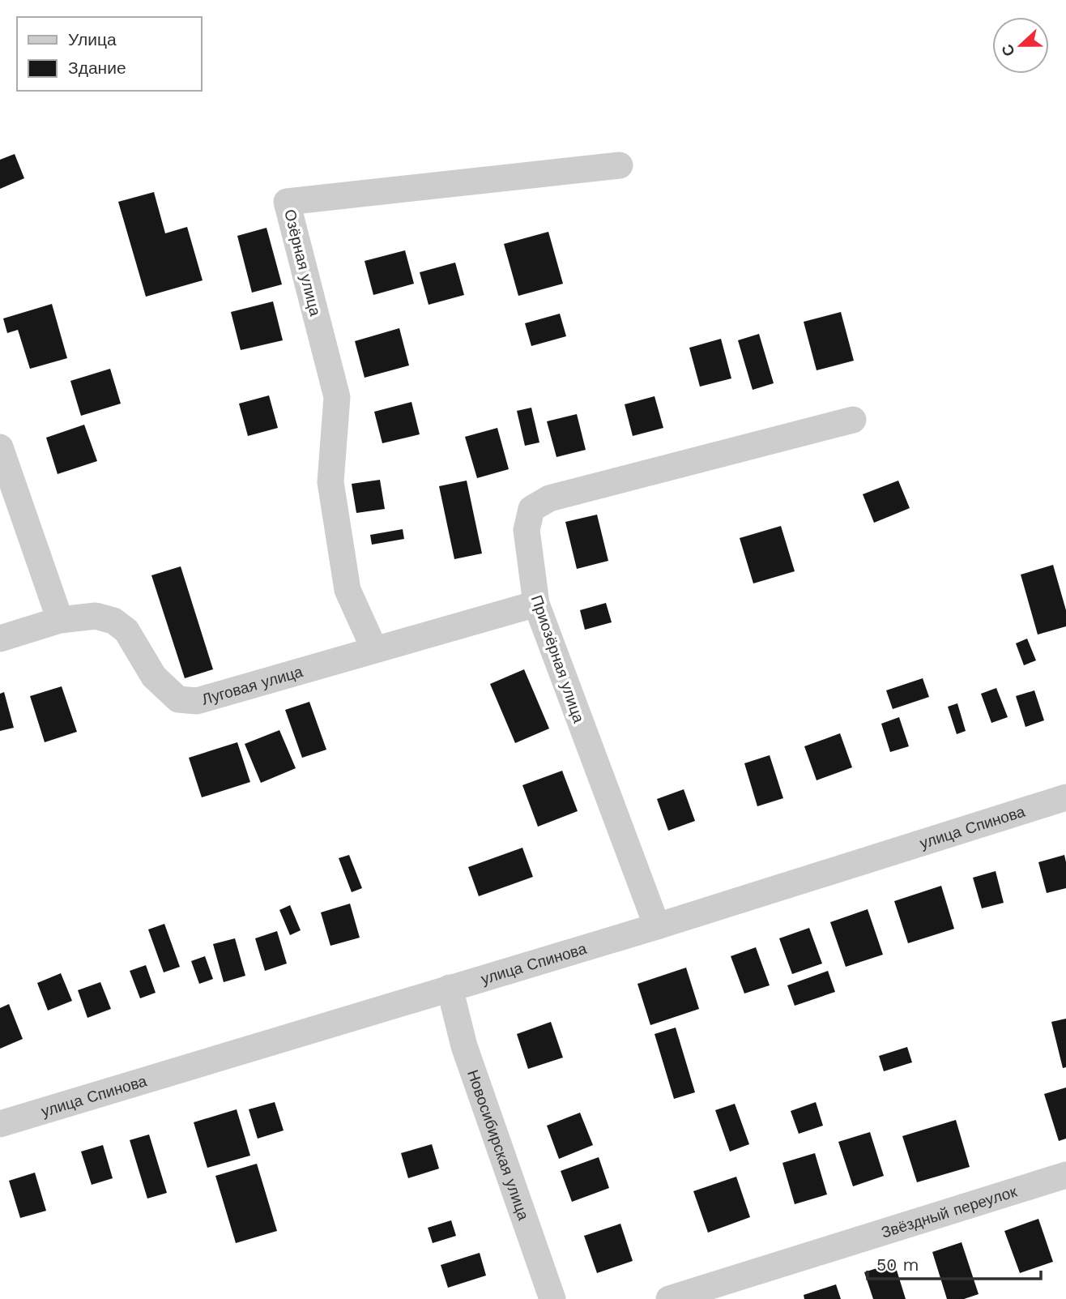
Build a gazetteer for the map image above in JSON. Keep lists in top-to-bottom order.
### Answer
{
  "streets": {
    "street": [
      "Озёрная улица",
      "Приозёрная улица",
      "Луговая улица",
      "улица Спинова",
      "Новосибирская улица",
      "Звёздный переулок"
    ]
  },
  "crossings": [
    ["Озёрная улица", "Луговая улица"],
    ["Приозёрная улица", "Луговая улица"],
    ["Приозёрная улица", "улица Спинова"],
    ["улица Спинова", "Новосибирская улица"]
  ],
  "legend": ["Улица", "Здание"],
  "scale_bar": "50 m",
  "north": "left"
}
